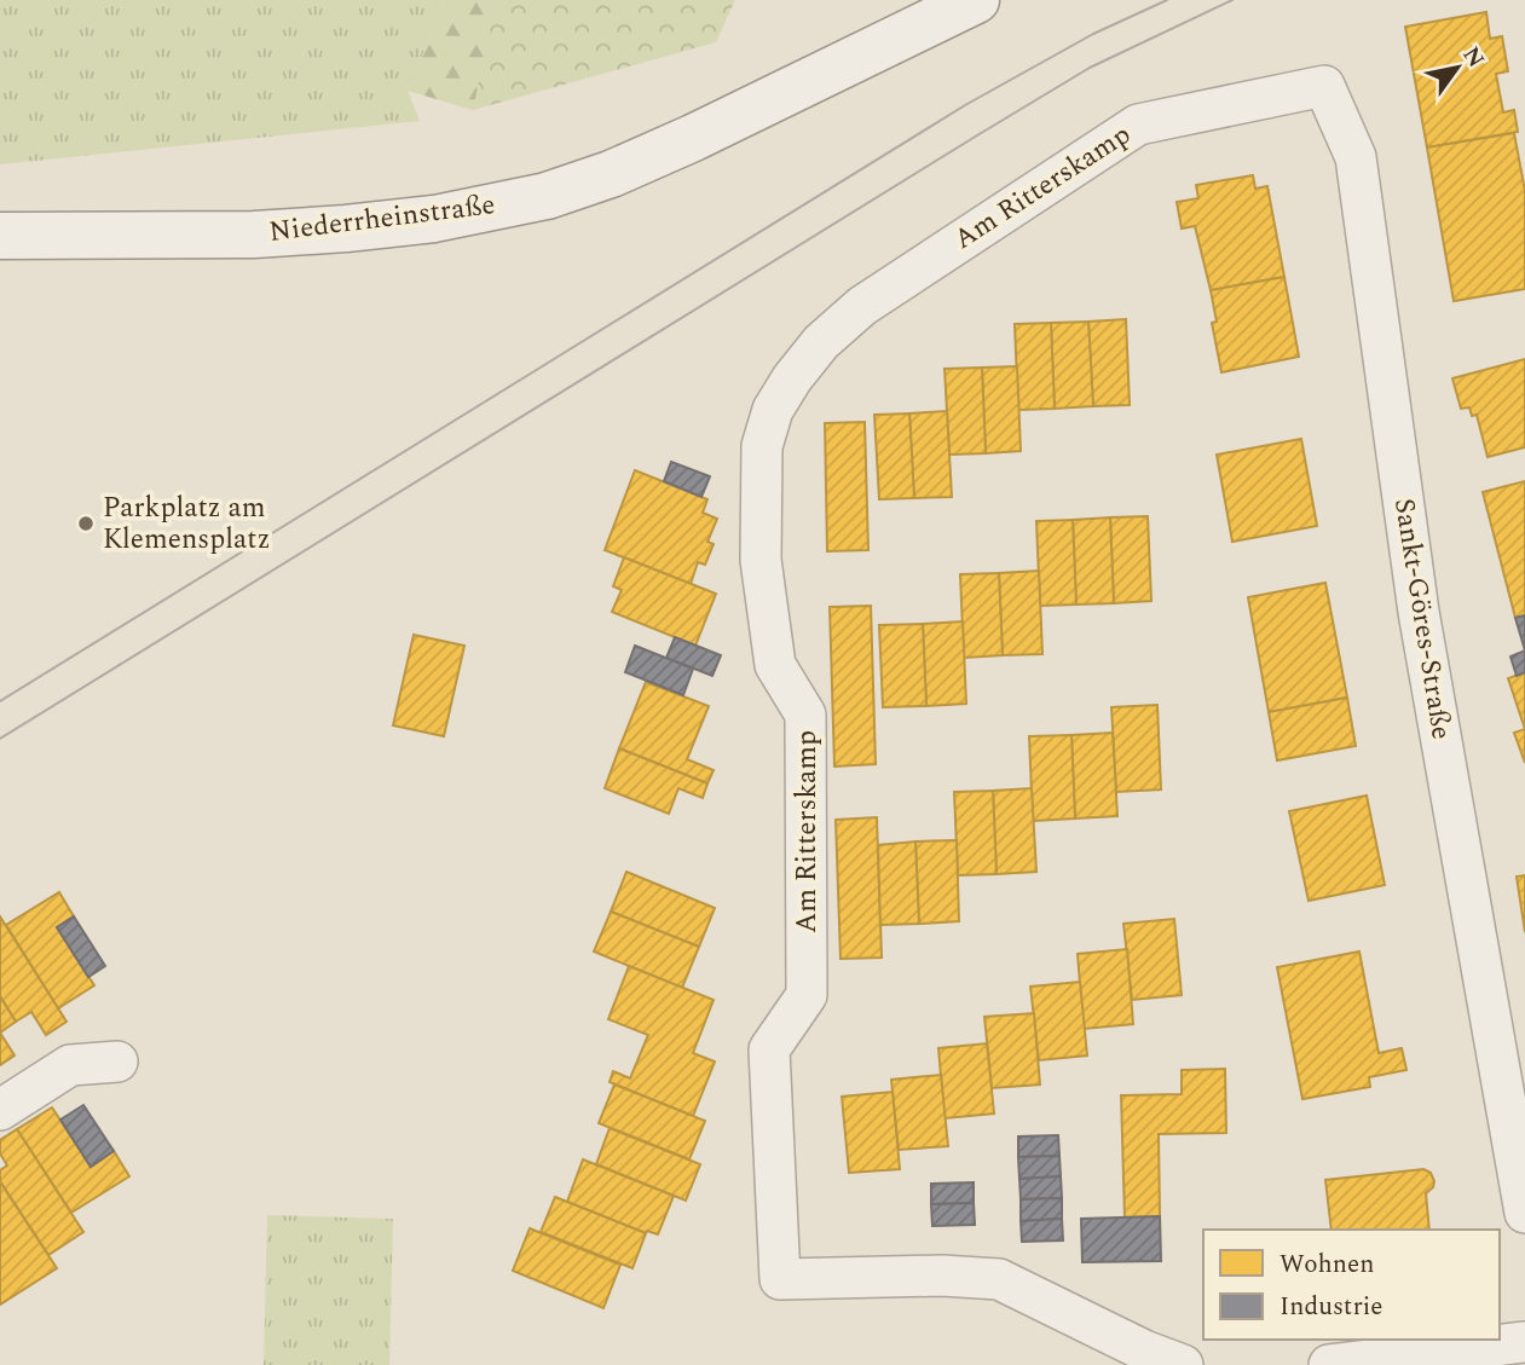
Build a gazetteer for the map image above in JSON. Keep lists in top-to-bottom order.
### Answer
{
  "streets": {
    "main road": ["Niederrheinstraße"],
    "street": ["Am Ritterskamp", "Sankt-Göres-Straße"]
  },
  "crossings": [
    ["Am Ritterskamp", "Sankt-Göres-Straße"]
  ],
  "places": ["Parkplatz am Klemensplatz"],
  "legend": ["Wohnen", "Industrie"],
  "north": "top right"
}
